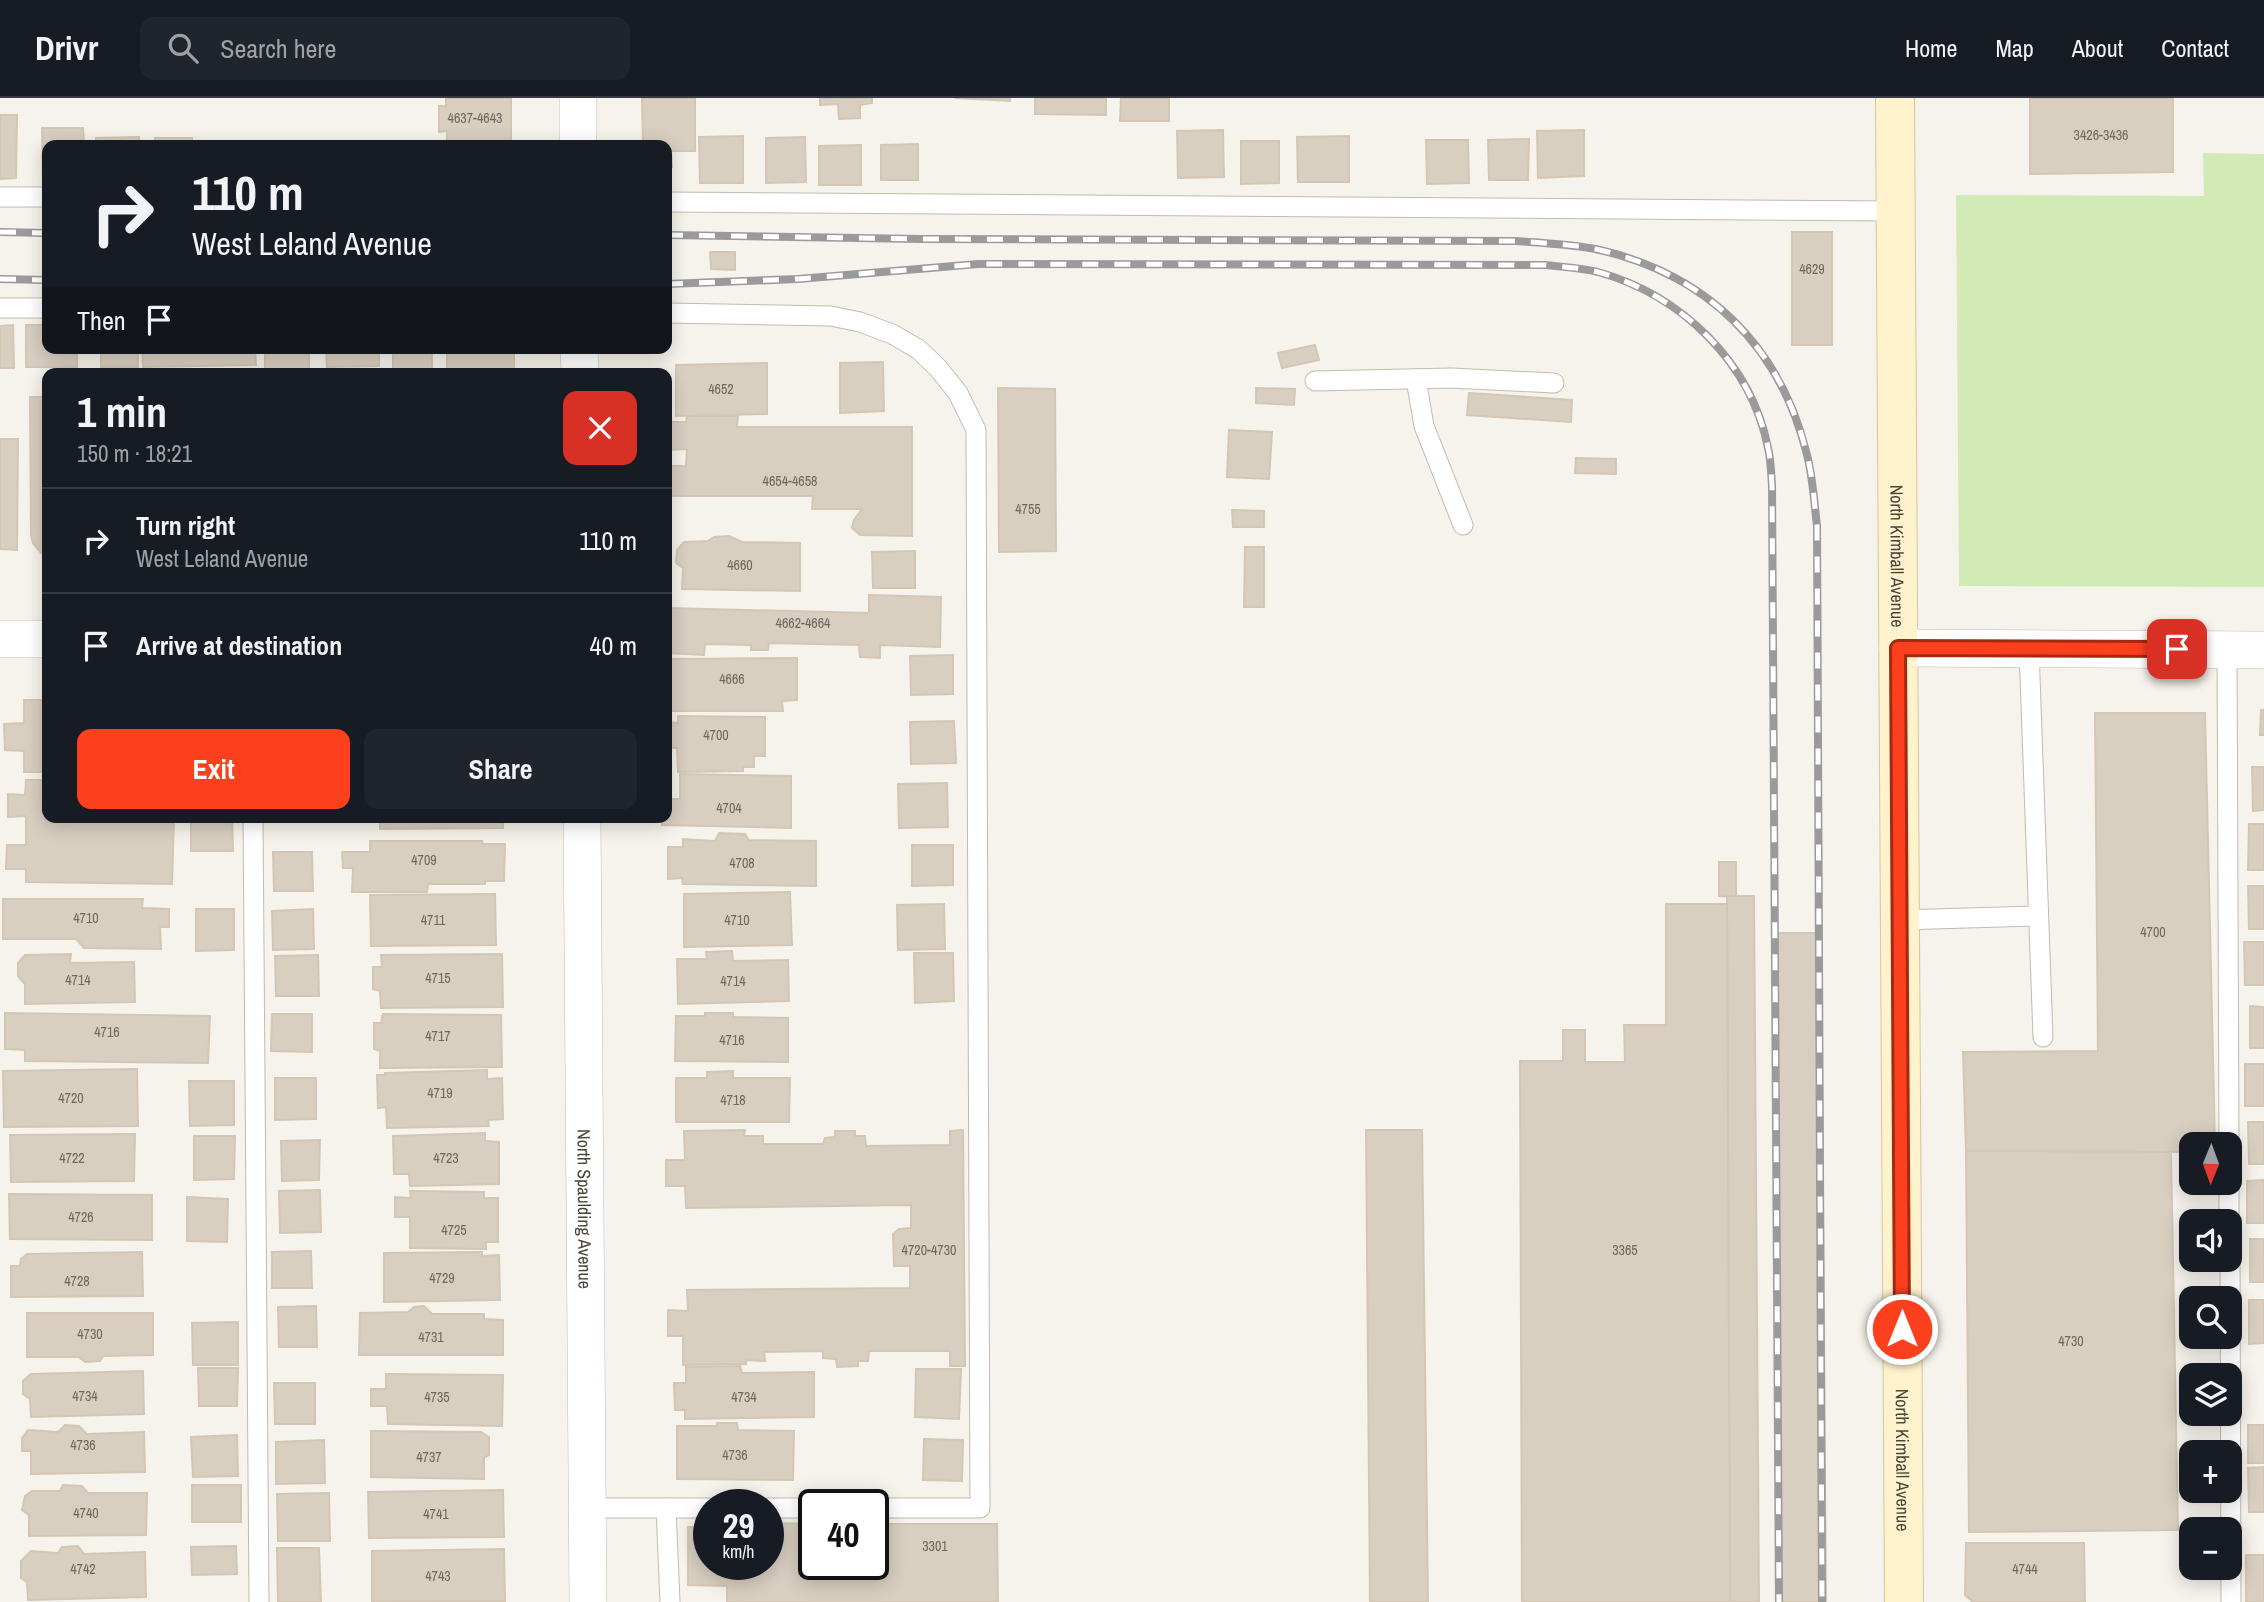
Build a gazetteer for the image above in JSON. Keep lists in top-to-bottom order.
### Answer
{
  "streets": {
    "street": ["North Kimball Avenue", "North Spaulding Avenue"]
  },
  "house_numbers": [
    "4637-4643",
    "3426-3436",
    "4629",
    "4652",
    "4654-4658",
    "4755",
    "4660",
    "4662-4664",
    "4666",
    "4700",
    "4704",
    "4709",
    "4708",
    "4710",
    "4711",
    "4710",
    "4700",
    "4715",
    "4714",
    "4714",
    "4716",
    "4717",
    "4716",
    "4719",
    "4720",
    "4718",
    "4722",
    "4723",
    "4726",
    "4725",
    "4720-4730",
    "3365",
    "4729",
    "4728",
    "4730",
    "4731",
    "4730",
    "4734",
    "4735",
    "4734",
    "4736",
    "4736",
    "4737",
    "4740",
    "4741",
    "3301",
    "4742",
    "4744",
    "4743"
  ],
  "north": "bottom",
  "page": {
    "header": "Drivr",
    "search": "Search here",
    "nav": [
      "Home",
      "Map",
      "About",
      "Contact"
    ],
    "turn": ["110 m", "West Leland Avenue"],
    "then": "Then",
    "heading": ["1 min", "150 m · 18:21"],
    "list": [
      {
        "name": "Turn right",
        "note": "West Leland Avenue",
        "value": "110 m"
      },
      {
        "name": "Arrive at destination",
        "value": "40 m"
      }
    ],
    "buttons": ["Exit", "Share"],
    "map_buttons": ["+", "−"],
    "speed": "29 km/h",
    "limit": "40"
  }
}
